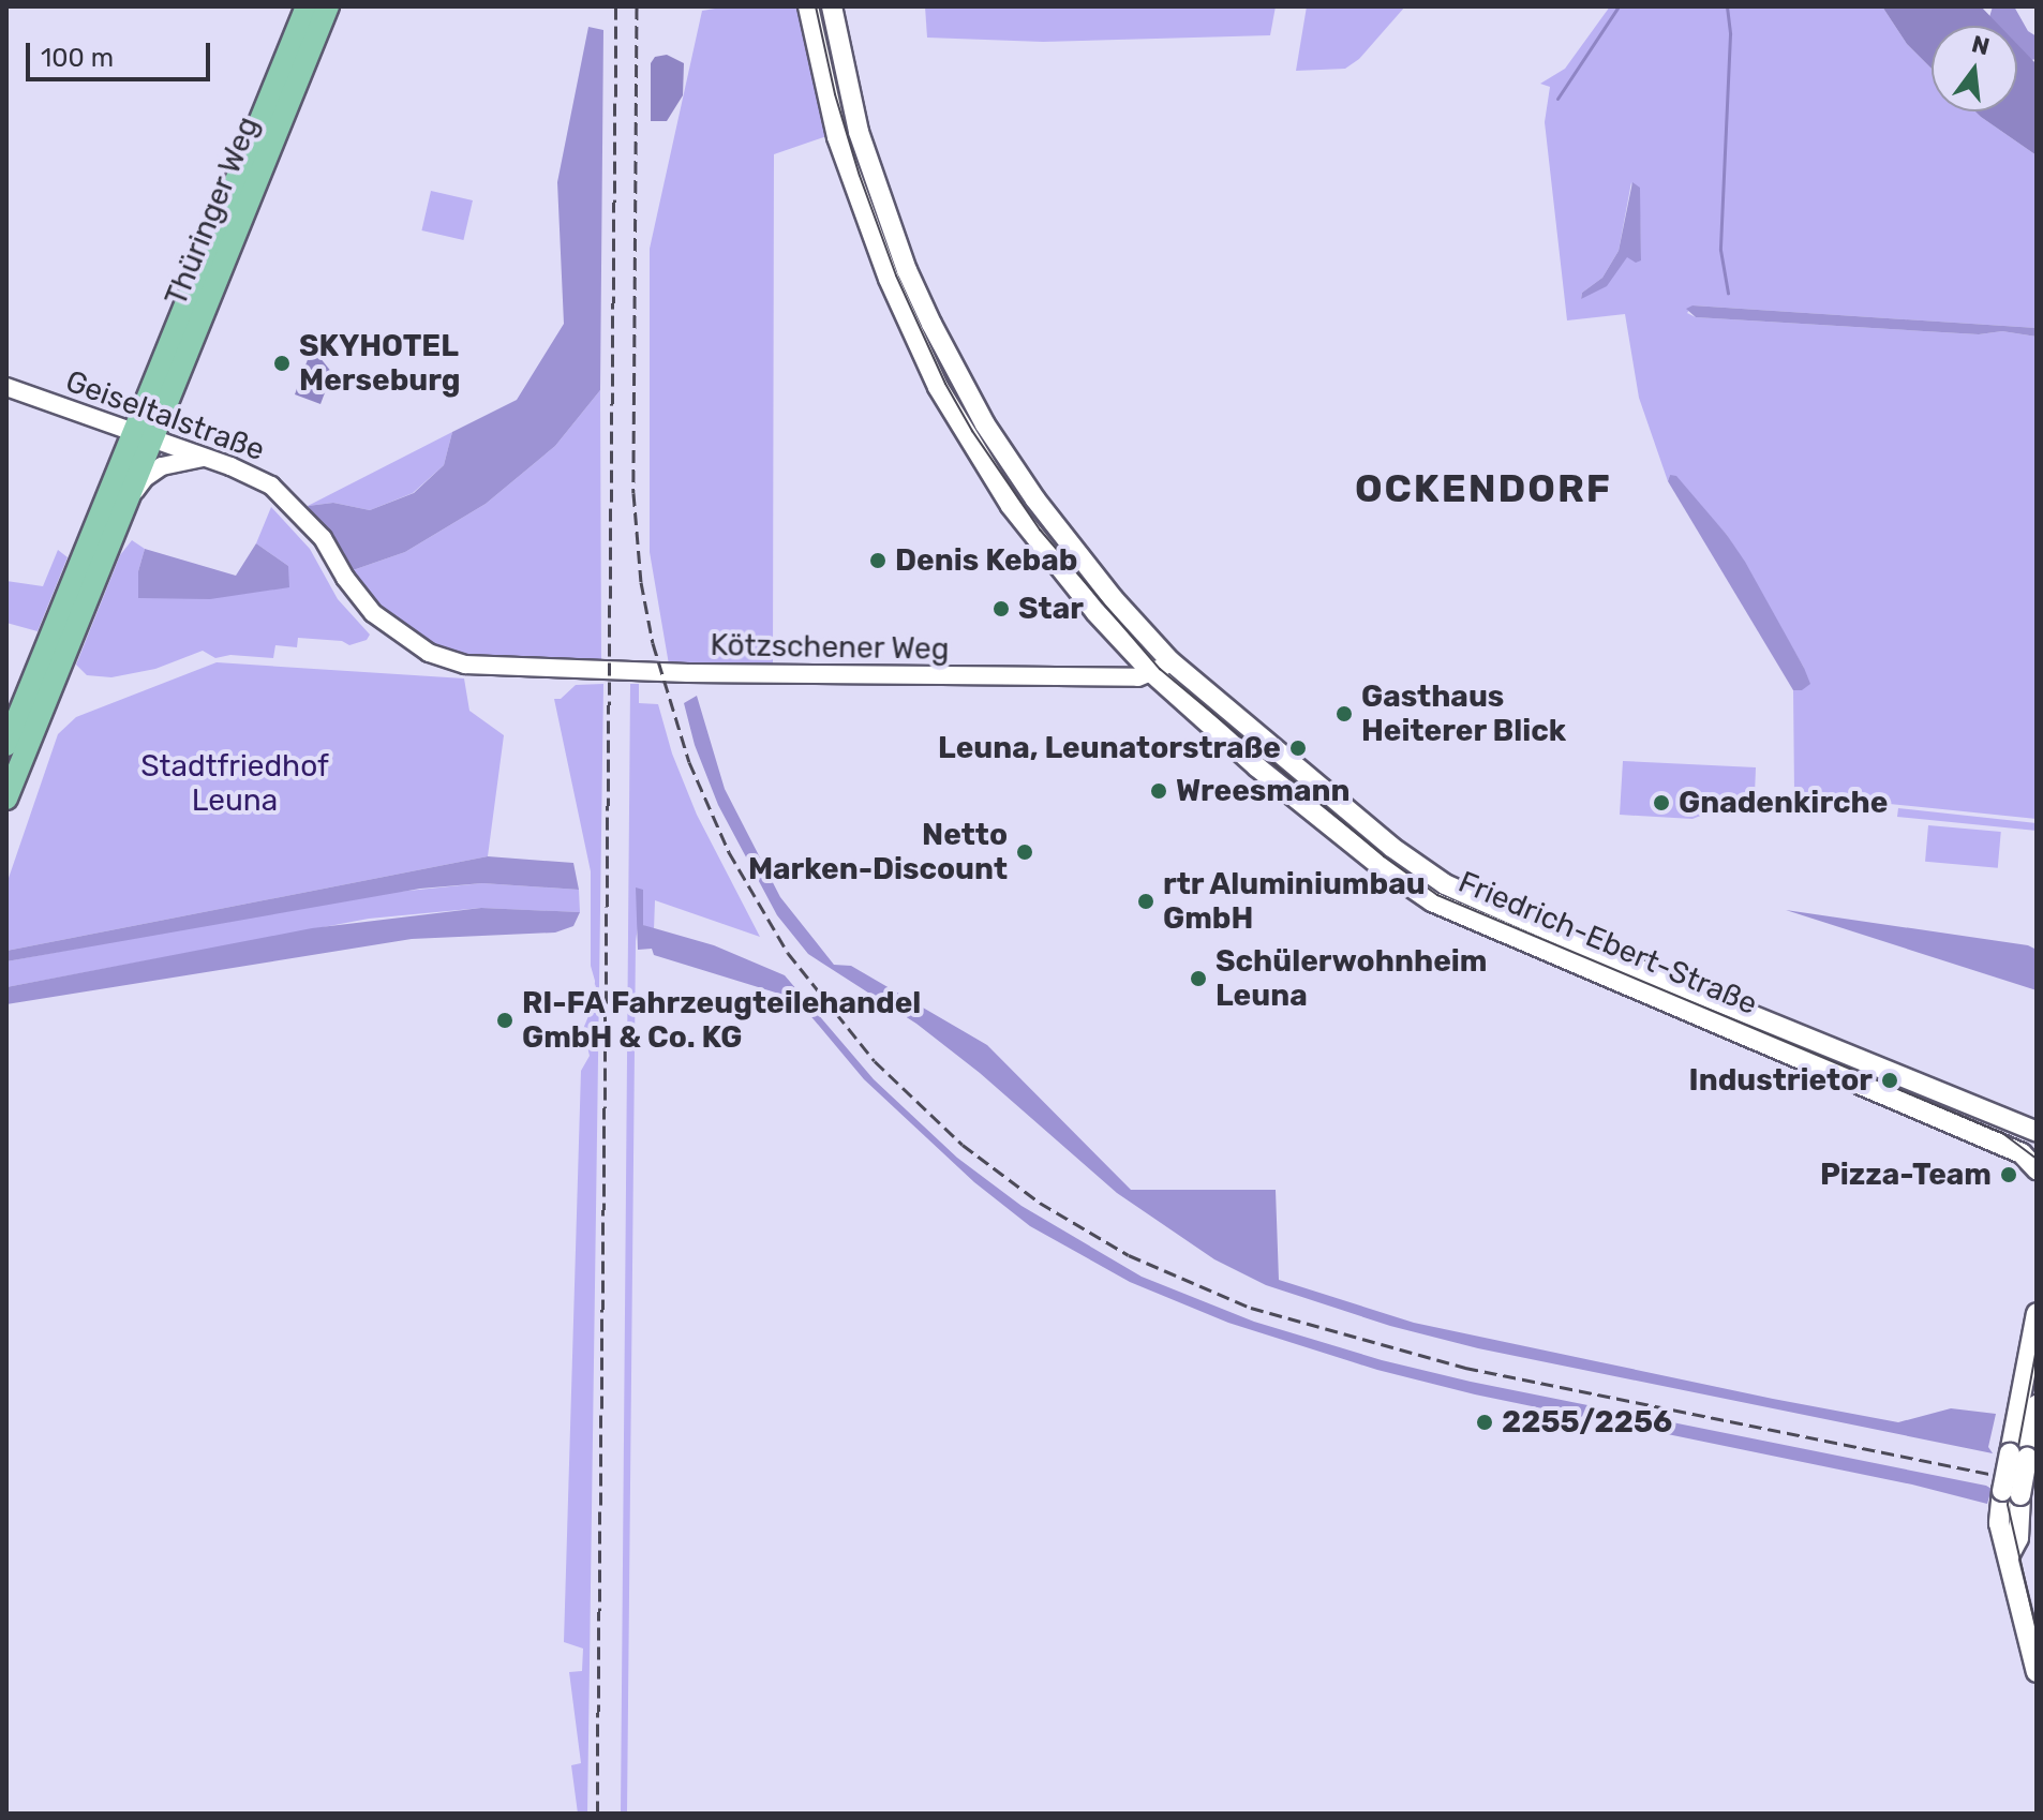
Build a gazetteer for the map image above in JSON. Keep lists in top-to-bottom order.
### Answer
{
  "streets": {
    "main road": ["Thüringer Weg", "Friedrich-Ebert-Straße"],
    "street": ["Geiseltalstraße", "Kötzschener Weg"]
  },
  "crossings": [
    ["Thüringer Weg", "Geiseltalstraße"],
    ["Geiseltalstraße", "Kötzschener Weg"],
    ["Kötzschener Weg", "Friedrich-Ebert-Straße"]
  ],
  "districts": ["OCKENDORF"],
  "parks": ["Stadtfriedhof Leuna"],
  "places": [
    "SKYHOTEL Merseburg",
    "Denis Kebab",
    "Star",
    "Gasthaus Heiterer Blick",
    "Leuna, Leunatorstraße",
    "Wreesmann",
    "Gnadenkirche",
    "Netto Marken-Discount",
    "rtr Aluminiumbau GmbH",
    "Schülerwohnheim Leuna",
    "RI-FA Fahrzeugteilehandel GmbH & Co. KG",
    "Industrietor",
    "Pizza-Team",
    "2255/2256"
  ],
  "scale_bar": "100 m",
  "north": "top"
}
